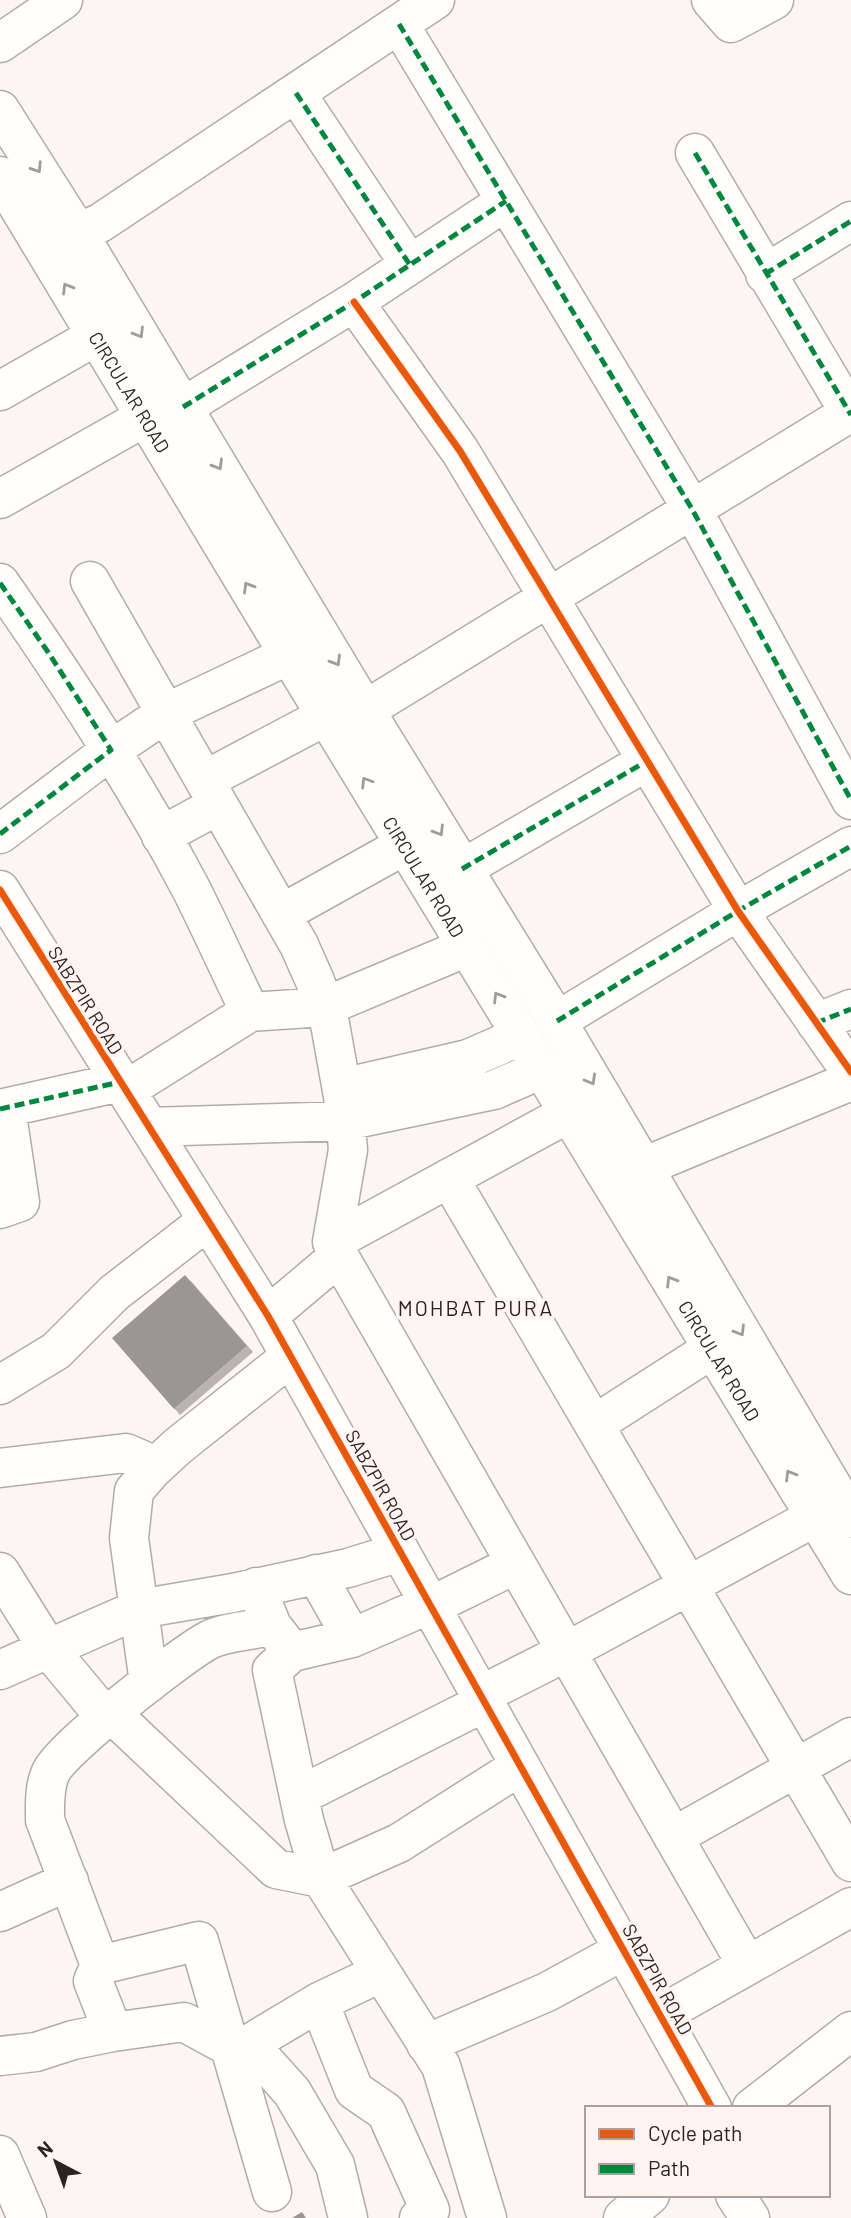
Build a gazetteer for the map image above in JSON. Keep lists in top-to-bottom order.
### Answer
{
  "streets": {
    "street": ["CIRCULAR ROAD", "SABZPIR ROAD"]
  },
  "districts": ["MOHBAT PURA"],
  "legend": ["Cycle path", "Path"],
  "north": "top left"
}
